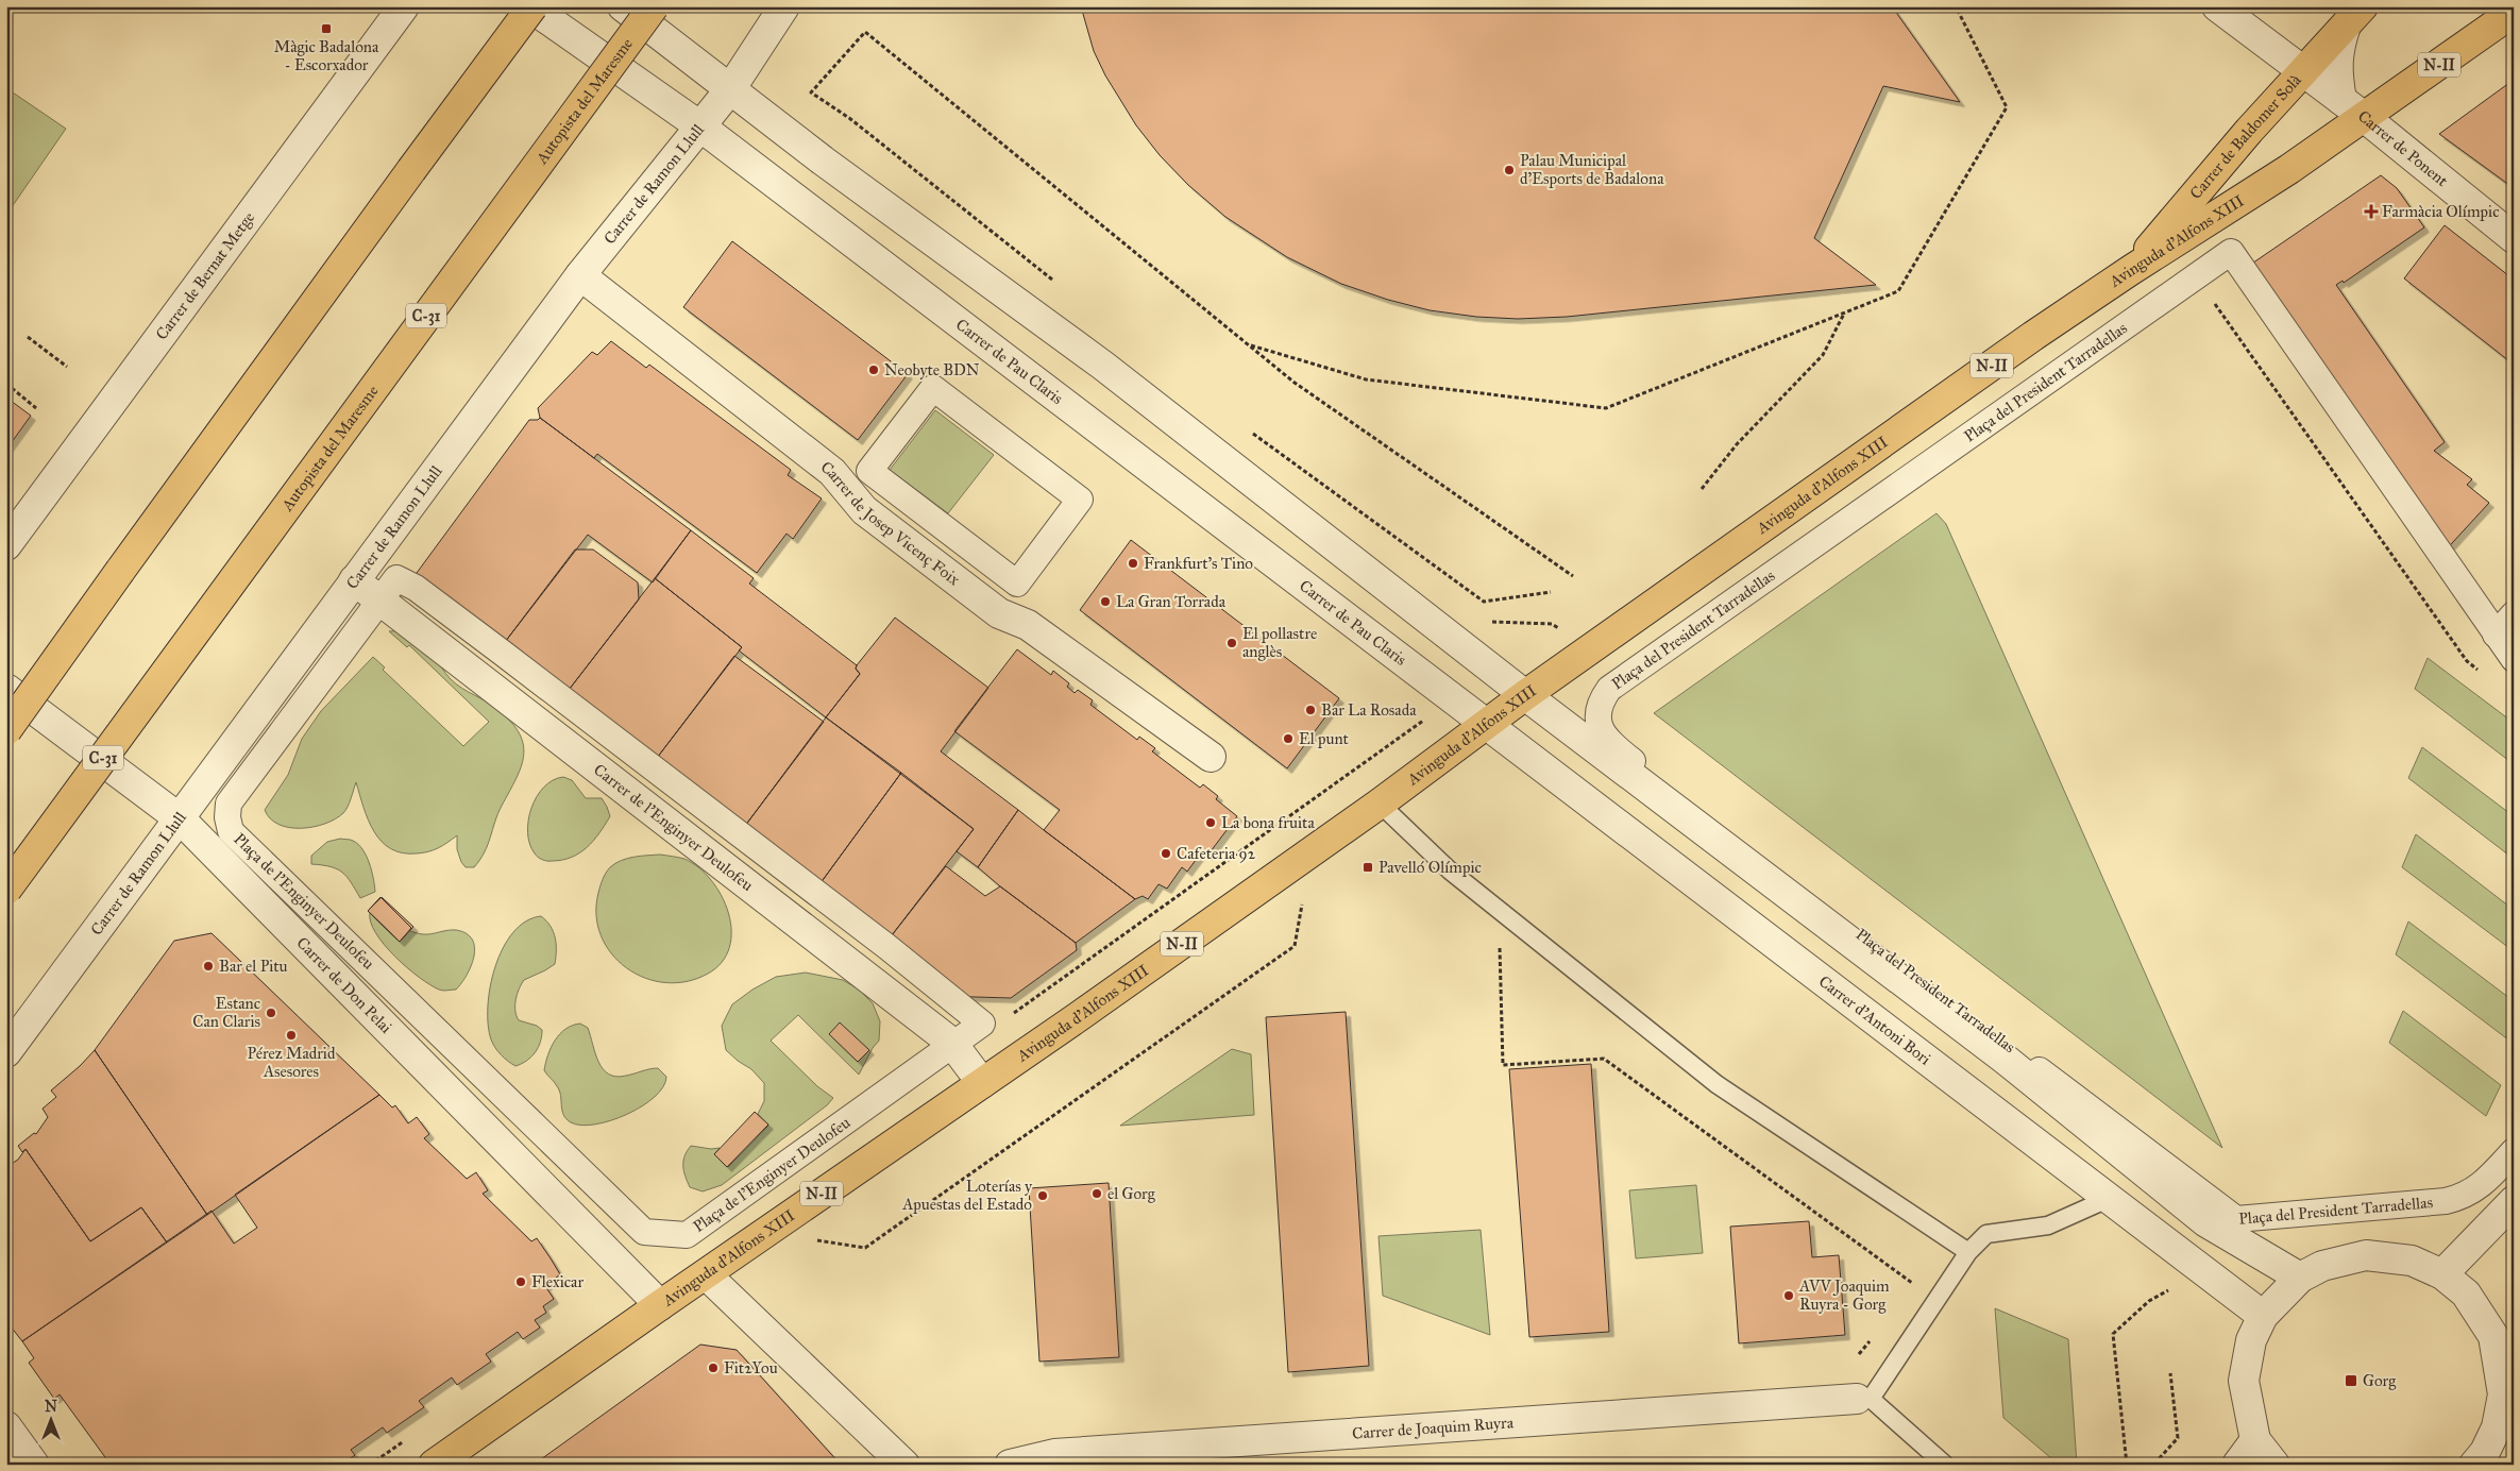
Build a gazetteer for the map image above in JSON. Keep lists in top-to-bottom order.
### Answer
{
  "streets": {
    "main road": [
      "N-II",
      "Autopista del Maresme",
      "Carrer de Baldomer Solà",
      "Avinguda d'Alfons XIII",
      "C-31"
    ],
    "street": [
      "Carrer de Ponent",
      "Carrer de Ramon Llull",
      "Carrer de Bernat Metge",
      "Carrer de Pau Claris",
      "Plaça del President Tarradellas",
      "Carrer de Josep Vicenç Foix",
      "Carrer de l'Enginyer Deulofeu",
      "Plaça de l'Enginyer Deulofeu",
      "Carrer de Don Pelai",
      "Carrer d'Antoni Bori",
      "Carrer de Joaquim Ruyra"
    ]
  },
  "crossings": [
    ["Carrer de Baldomer Solà", "Carrer de Ponent"],
    ["Carrer de Baldomer Solà", "Avinguda d'Alfons XIII"],
    ["Carrer de Ponent", "Avinguda d'Alfons XIII"],
    ["Carrer de Ramon Llull", "Carrer de Pau Claris"],
    ["Carrer de Ramon Llull", "Carrer de Josep Vicenç Foix"],
    ["Carrer de Ramon Llull", "Carrer de l'Enginyer Deulofeu"],
    ["Carrer de Ramon Llull", "Carrer de Don Pelai"],
    ["Avinguda d'Alfons XIII", "Carrer de Pau Claris"],
    ["Avinguda d'Alfons XIII", "Carrer de l'Enginyer Deulofeu"],
    ["Avinguda d'Alfons XIII", "Carrer de Don Pelai"],
    ["Avinguda d'Alfons XIII", "Carrer d'Antoni Bori"],
    ["Carrer de Pau Claris", "Carrer d'Antoni Bori"],
    ["Carrer de l'Enginyer Deulofeu", "Plaça de l'Enginyer Deulofeu"]
  ],
  "places": {
    "transit": ["Màgic Badalona - Escorxador", "Pavelló Olímpic", "Gorg"],
    "other": [
      "Palau Municipal d'Esports de Badalona",
      "Neobyte BDN",
      "Frankfurt's Tino",
      "La Gran Torrada",
      "El pollastre anglès",
      "Bar La Rosada",
      "El punt",
      "La bona fruita",
      "Cafeteria 92",
      "Bar el Pitu",
      "Estanc Can Claris",
      "Pérez Madrid Asesores",
      "el Gorg",
      "Loterías y Apuestas del Estado",
      "Flexicar",
      "AVV Joaquim Ruyra - Gorg",
      "Fit2You"
    ],
    "health": ["Farmàcia Olímpic"]
  },
  "north": "top"
}
